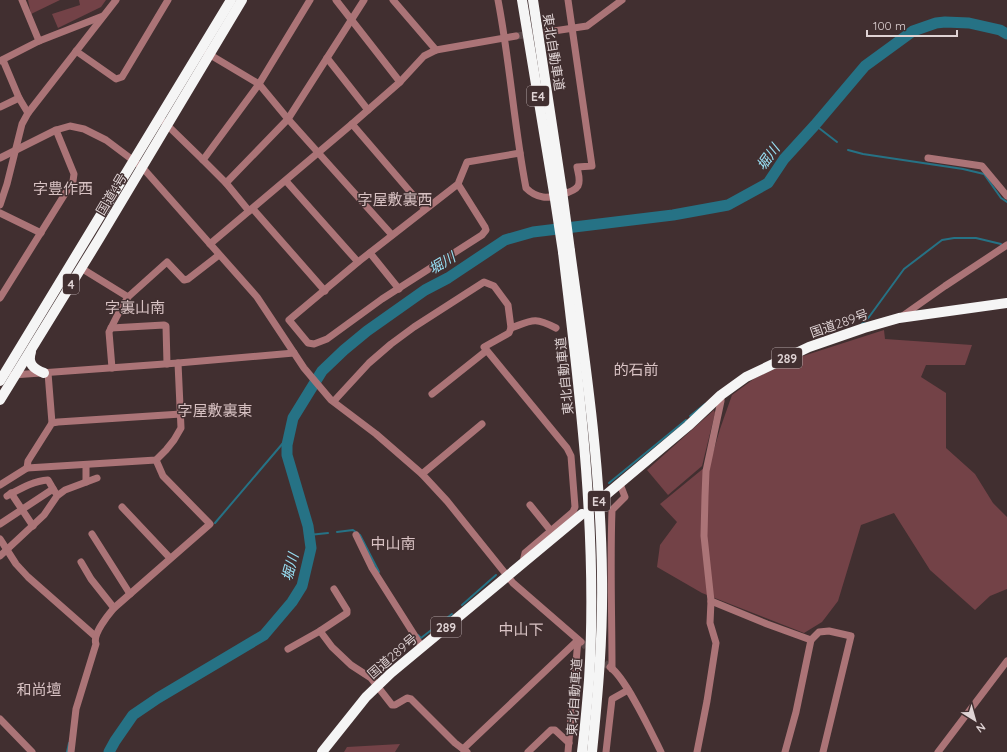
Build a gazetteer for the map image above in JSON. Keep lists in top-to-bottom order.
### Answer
{
  "streets": {
    "highway": [
      "東北自動車道",
      "E4",
      "国道4号",
      "4",
      "国道289号",
      "289"
    ]
  },
  "districts": [
    "字豊作西",
    "字屋敷裏西",
    "字裏山南",
    "的石前",
    "字屋敷裏東",
    "中山南",
    "中山下",
    "和尚壇"
  ],
  "water": ["堀川"],
  "scale_bar": "100 m",
  "north": "bottom right"
}
